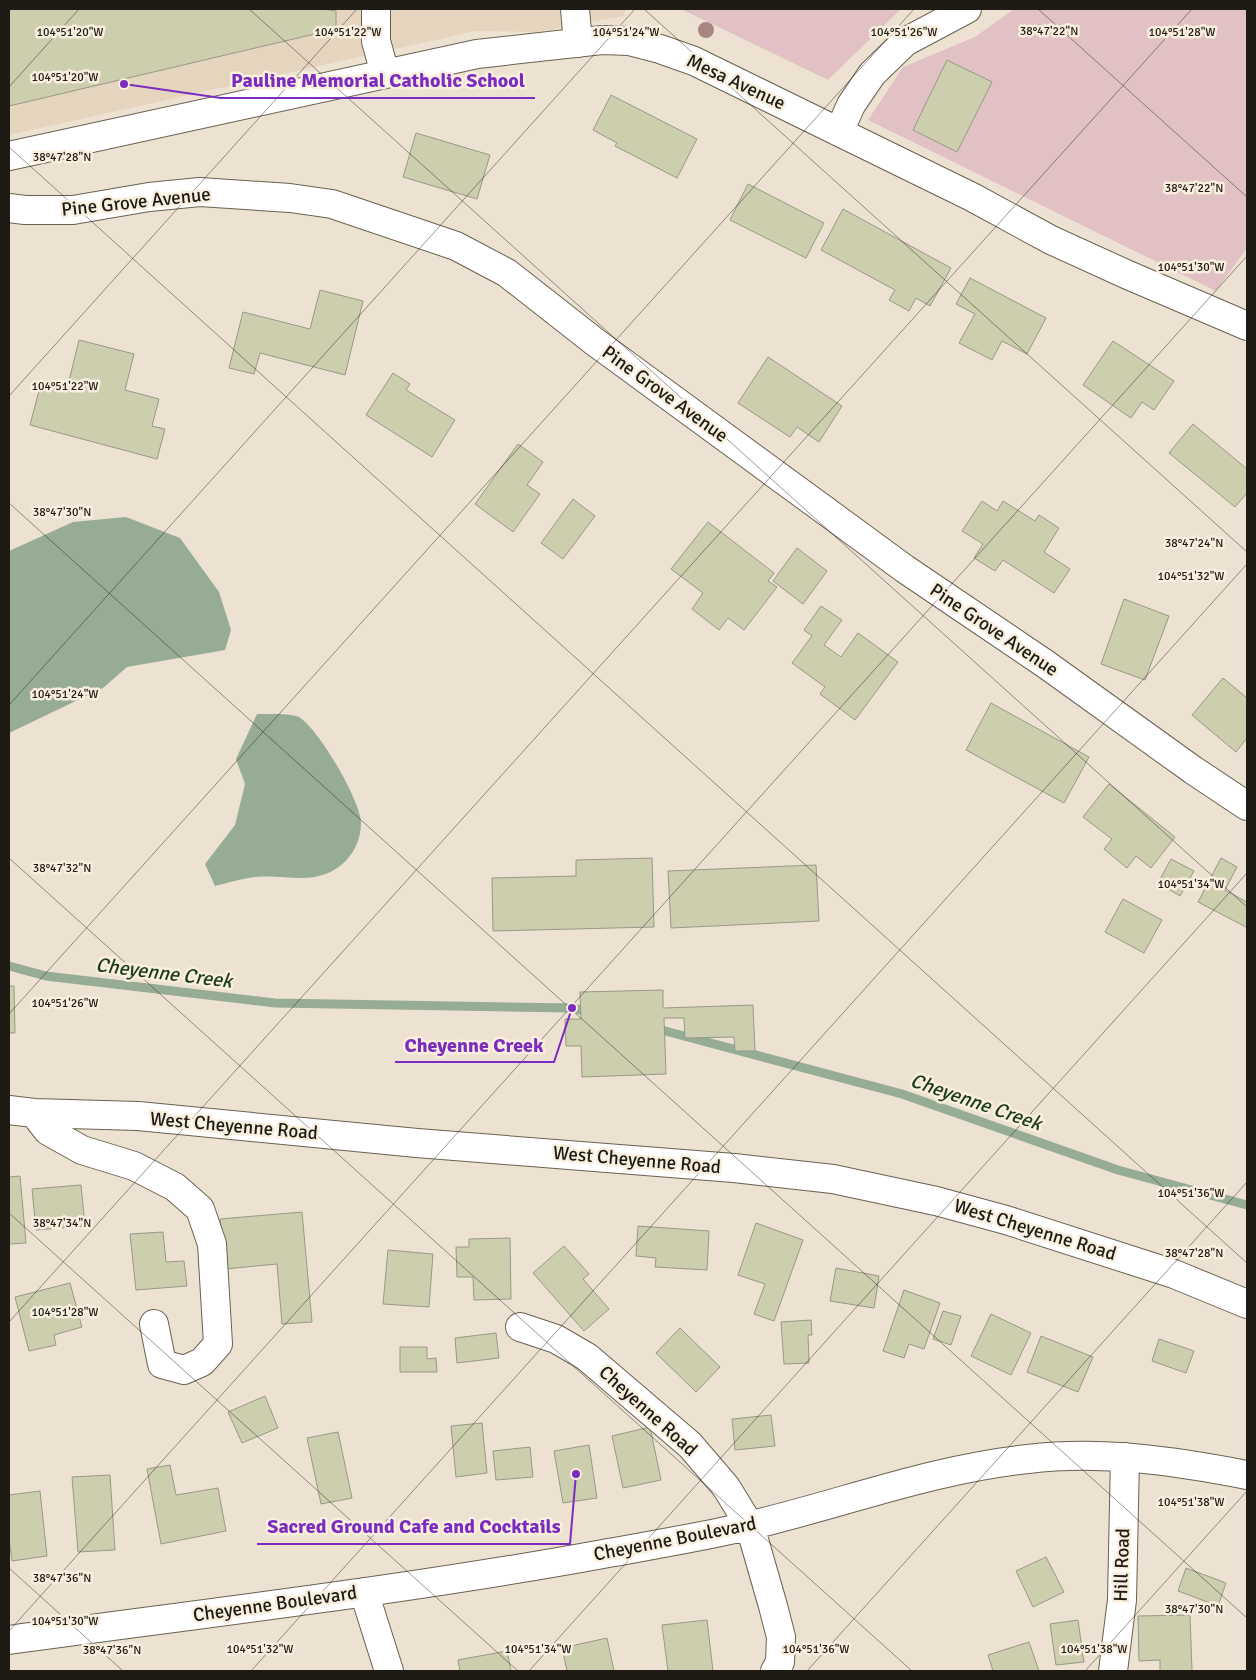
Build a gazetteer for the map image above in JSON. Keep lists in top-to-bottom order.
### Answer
{
  "streets": {
    "street": [
      "Mesa Avenue",
      "Pine Grove Avenue",
      "West Cheyenne Road",
      "Cheyenne Road",
      "Cheyenne Boulevard",
      "Hill Road"
    ]
  },
  "crossings": [
    ["Cheyenne Road", "Cheyenne Boulevard"],
    ["Cheyenne Boulevard", "Hill Road"]
  ],
  "water": ["Cheyenne Creek"],
  "places": ["Pauline Memorial Catholic School", "Cheyenne Creek", "Sacred Ground Cafe and Cocktails"],
  "coordinates": [
    "38°47'22\"N",
    "104°51'20\"W",
    "104°51'22\"W",
    "104°51'24\"W",
    "104°51'26\"W",
    "104°51'28\"W",
    "38°47'28\"N",
    "104°51'30\"W",
    "38°47'30\"N",
    "38°47'24\"N",
    "104°51'32\"W",
    "38°47'32\"N",
    "104°51'34\"W",
    "104°51'36\"W",
    "38°47'34\"N",
    "104°51'38\"W",
    "38°47'36\"N"
  ]
}
